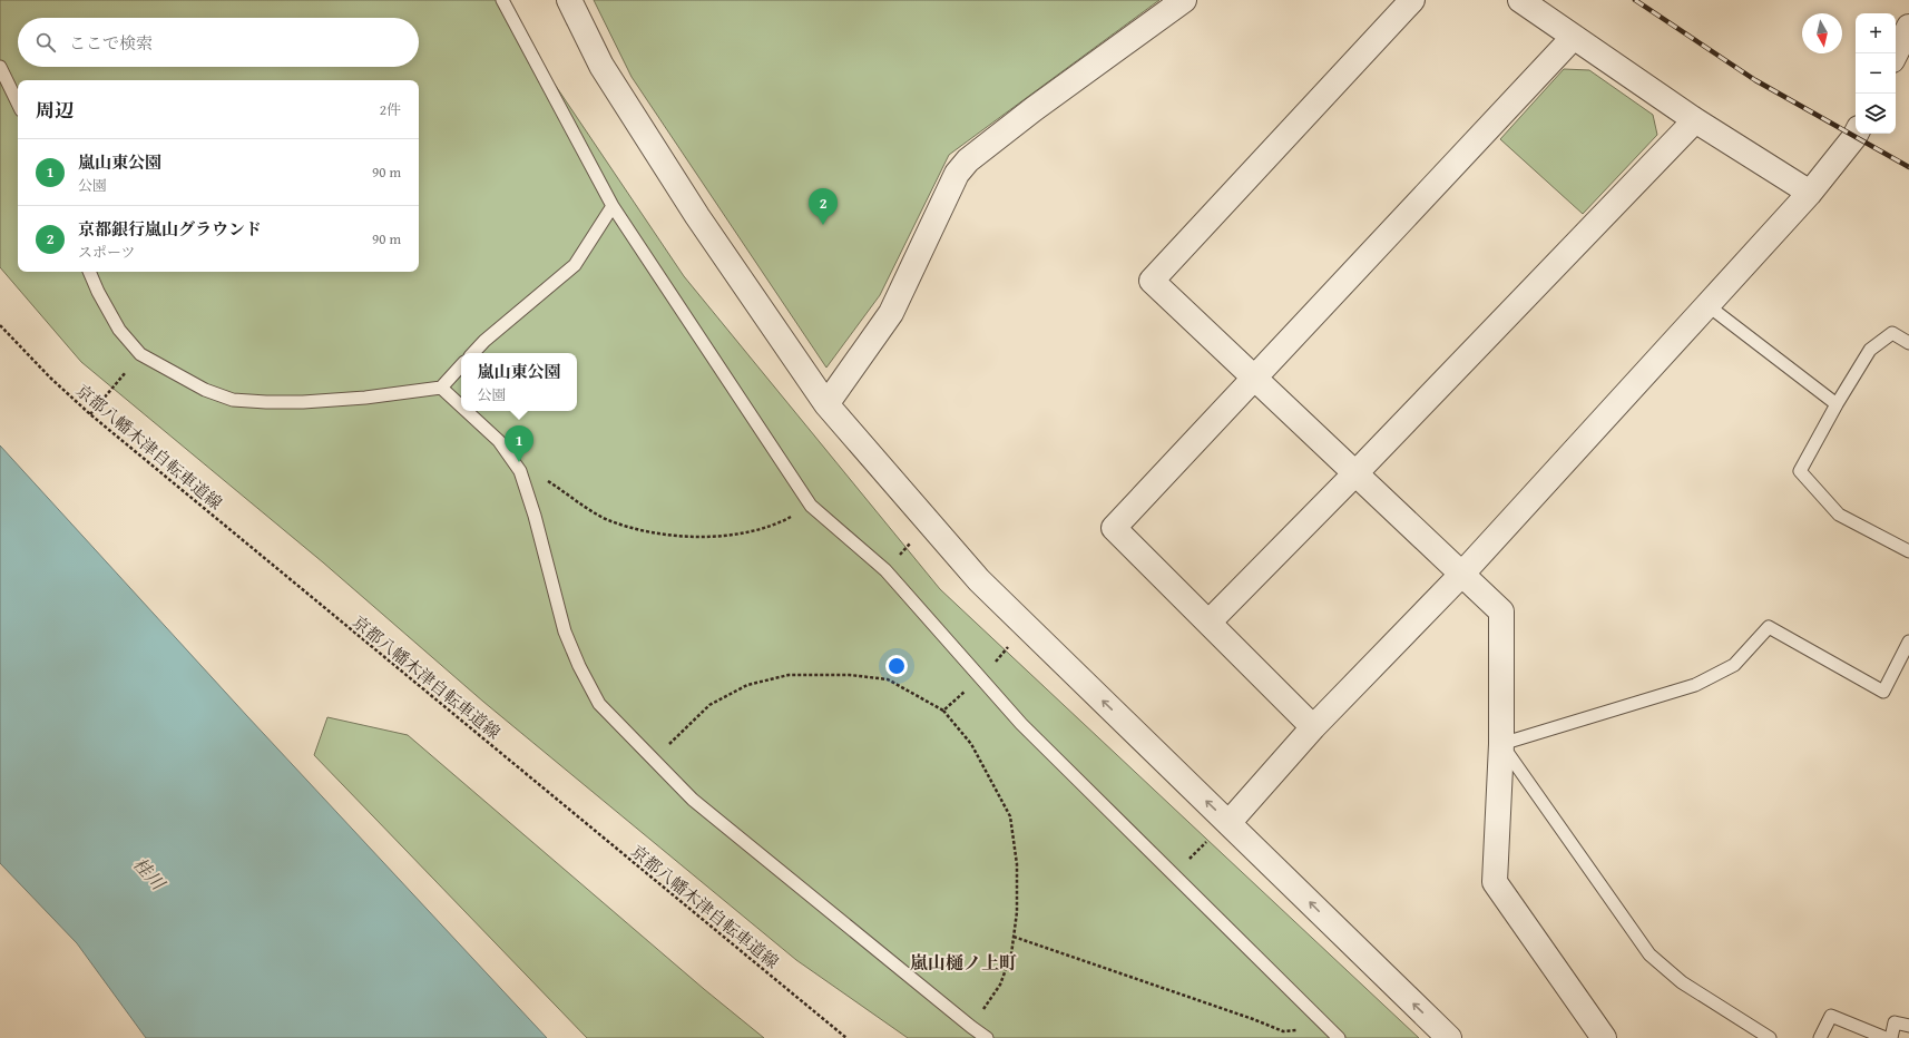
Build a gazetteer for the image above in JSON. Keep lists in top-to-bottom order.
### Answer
{
  "streets": {
    "path": ["京都八幡木津自転車道線"]
  },
  "districts": ["嵐山樋ノ上町"],
  "water": ["桂川"],
  "north": "bottom",
  "page": {
    "map_buttons": ["+", "−"],
    "search": "ここで検索",
    "heading": ["周辺", "2件"],
    "list": [
      {
        "mark": "1",
        "name": "嵐山東公園",
        "note": "公園",
        "value": "90 m"
      },
      {
        "mark": "2",
        "name": "京都銀行嵐山グラウンド",
        "note": "スポーツ",
        "value": "90 m"
      }
    ],
    "pins": ["2", "1"],
    "popup": ["嵐山東公園", "公園"]
  }
}
